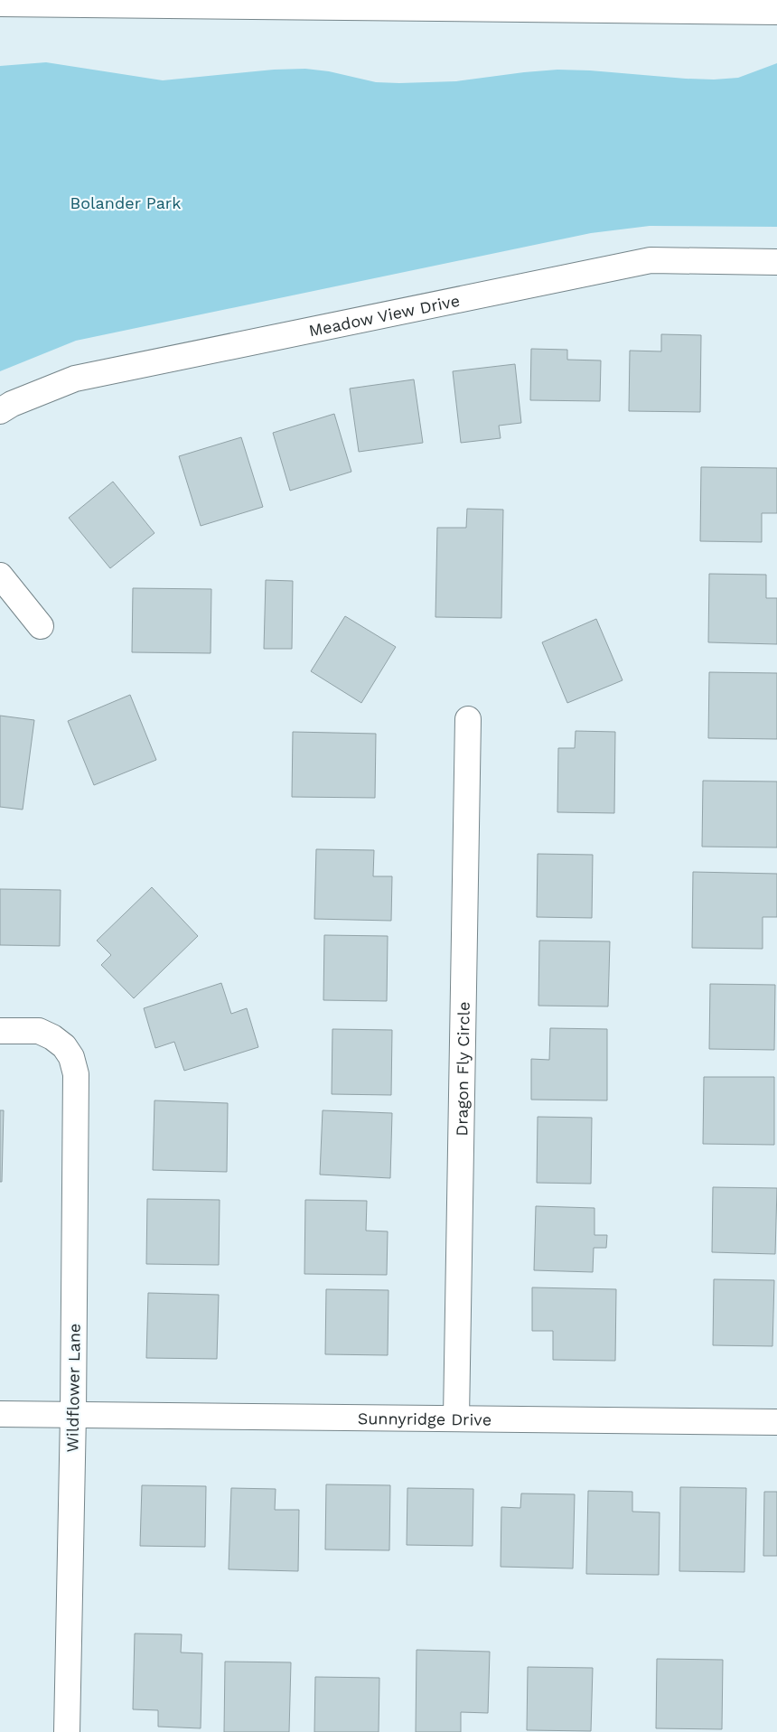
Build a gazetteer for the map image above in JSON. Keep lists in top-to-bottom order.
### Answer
{
  "streets": {
    "street": [
      "Meadow View Drive",
      "Dragon Fly Circle",
      "Wildflower Lane",
      "Sunnyridge Drive"
    ]
  },
  "crossings": [
    ["Dragon Fly Circle", "Sunnyridge Drive"],
    ["Wildflower Lane", "Sunnyridge Drive"]
  ],
  "parks": ["Bolander Park"]
}
